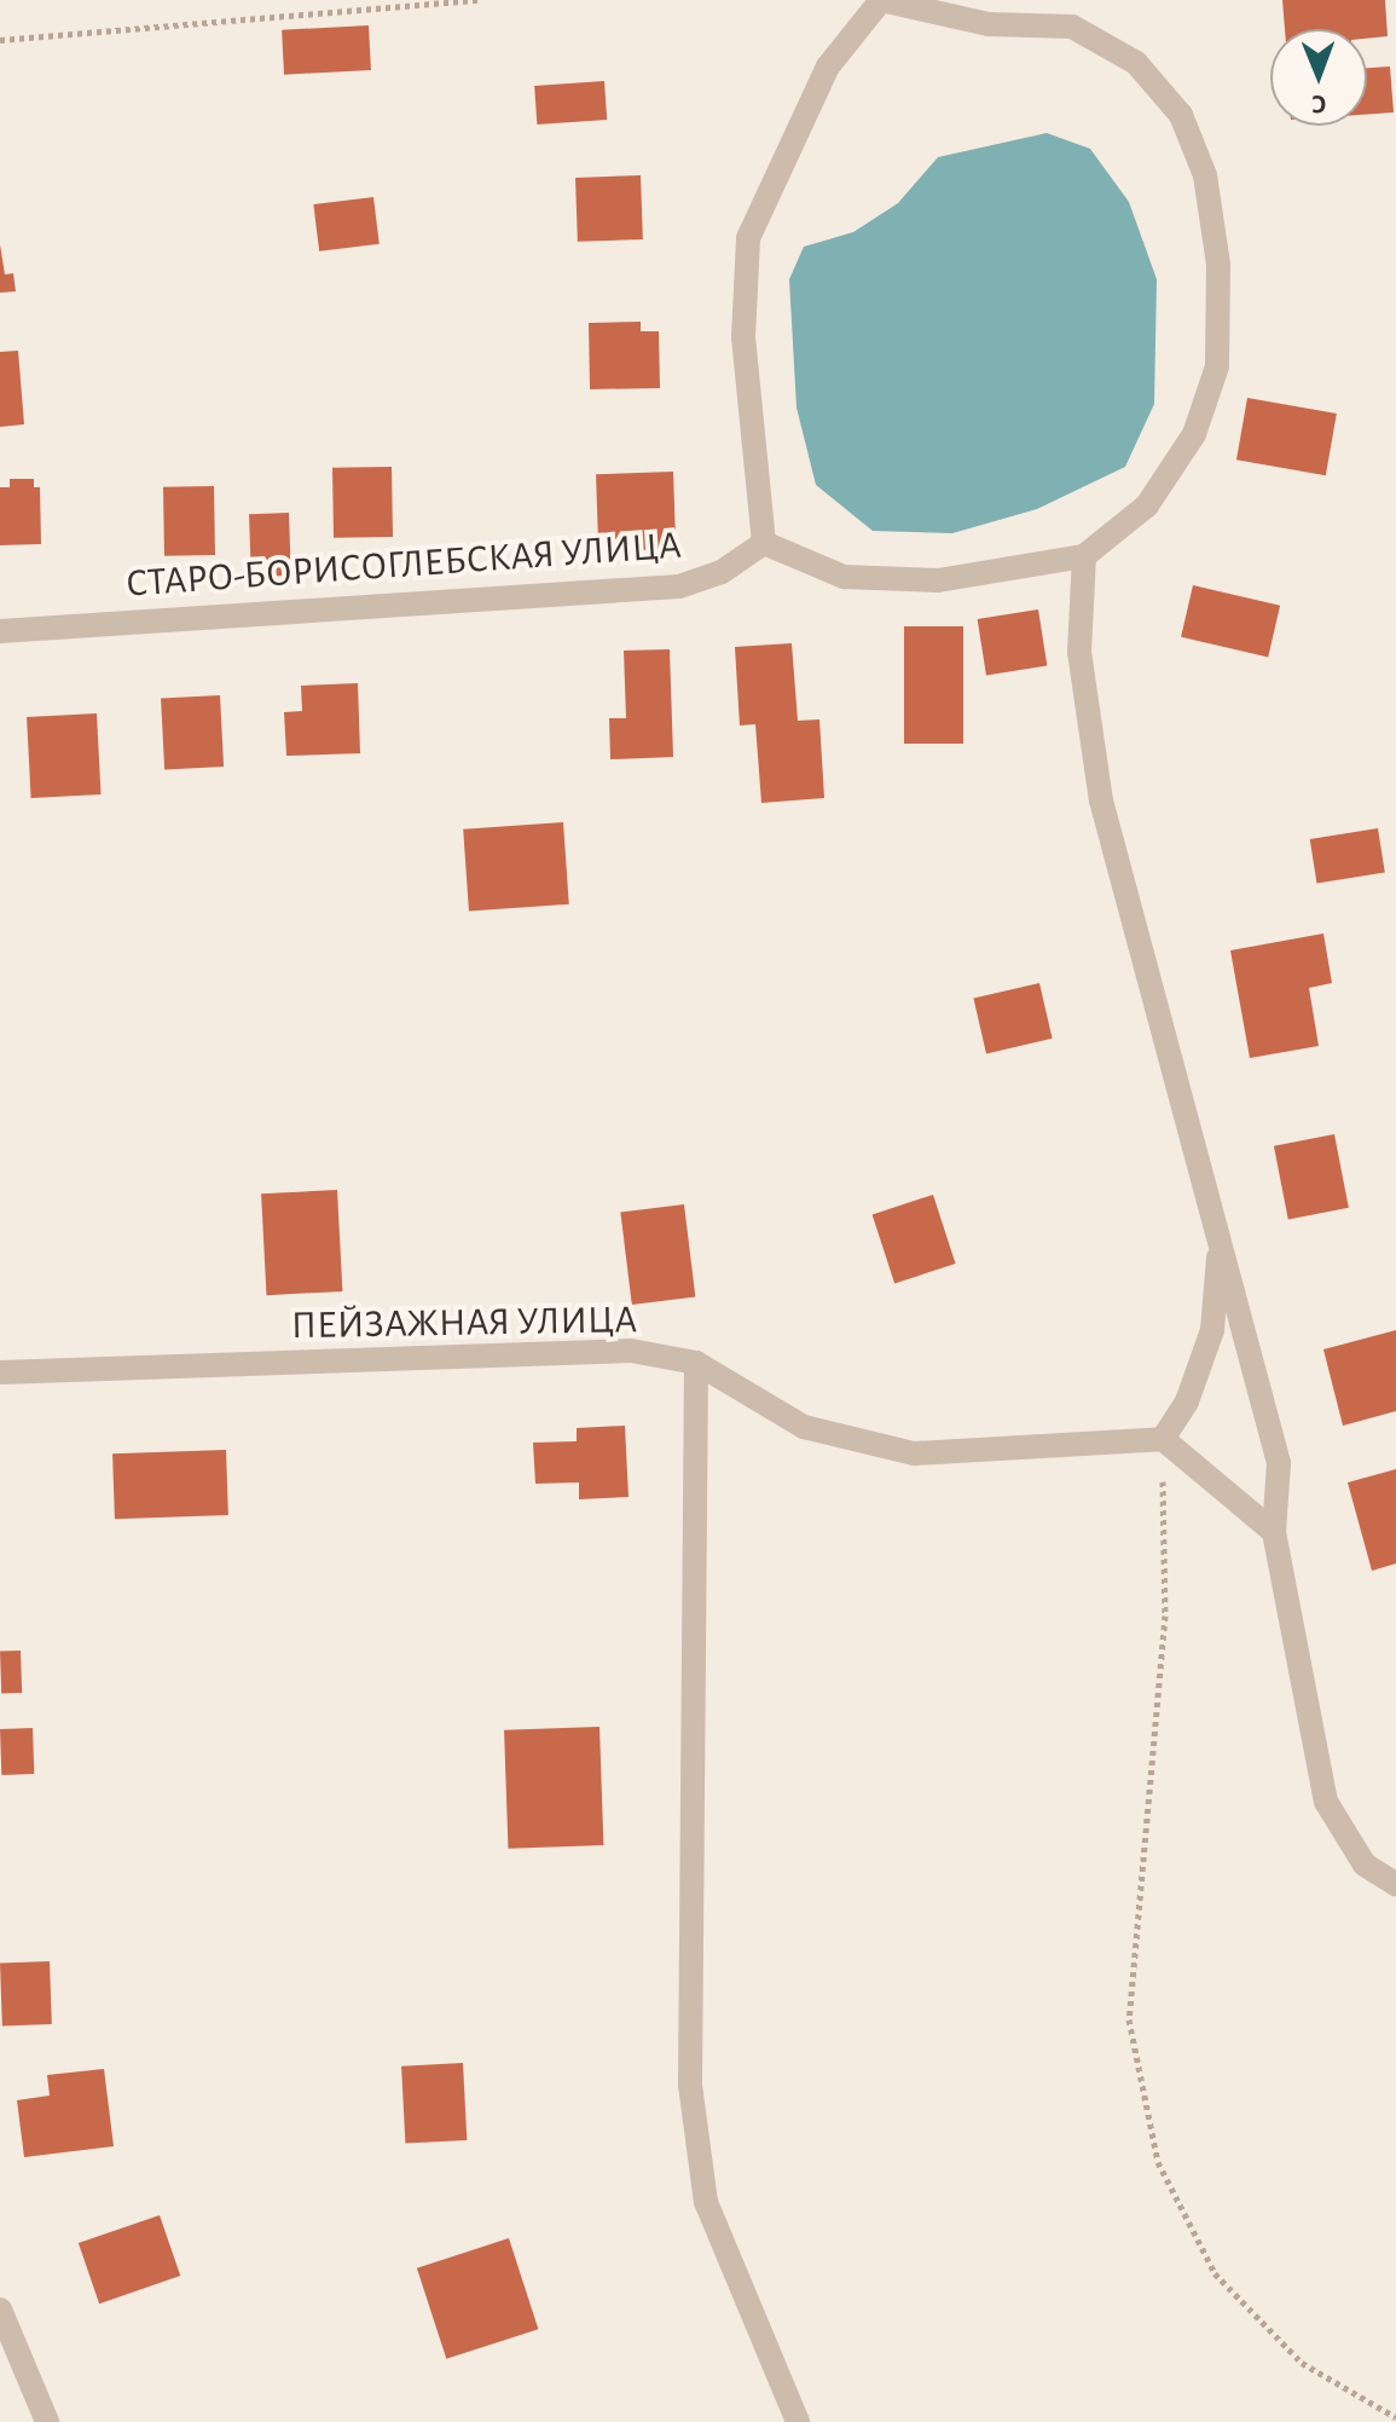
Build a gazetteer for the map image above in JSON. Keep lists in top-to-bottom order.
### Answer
{
  "streets": {
    "street": ["СТАРО-БОРИСОГЛЕБСКАЯ УЛИЦА", "ПЕЙЗАЖНАЯ УЛИЦА"]
  },
  "north": "bottom"
}
